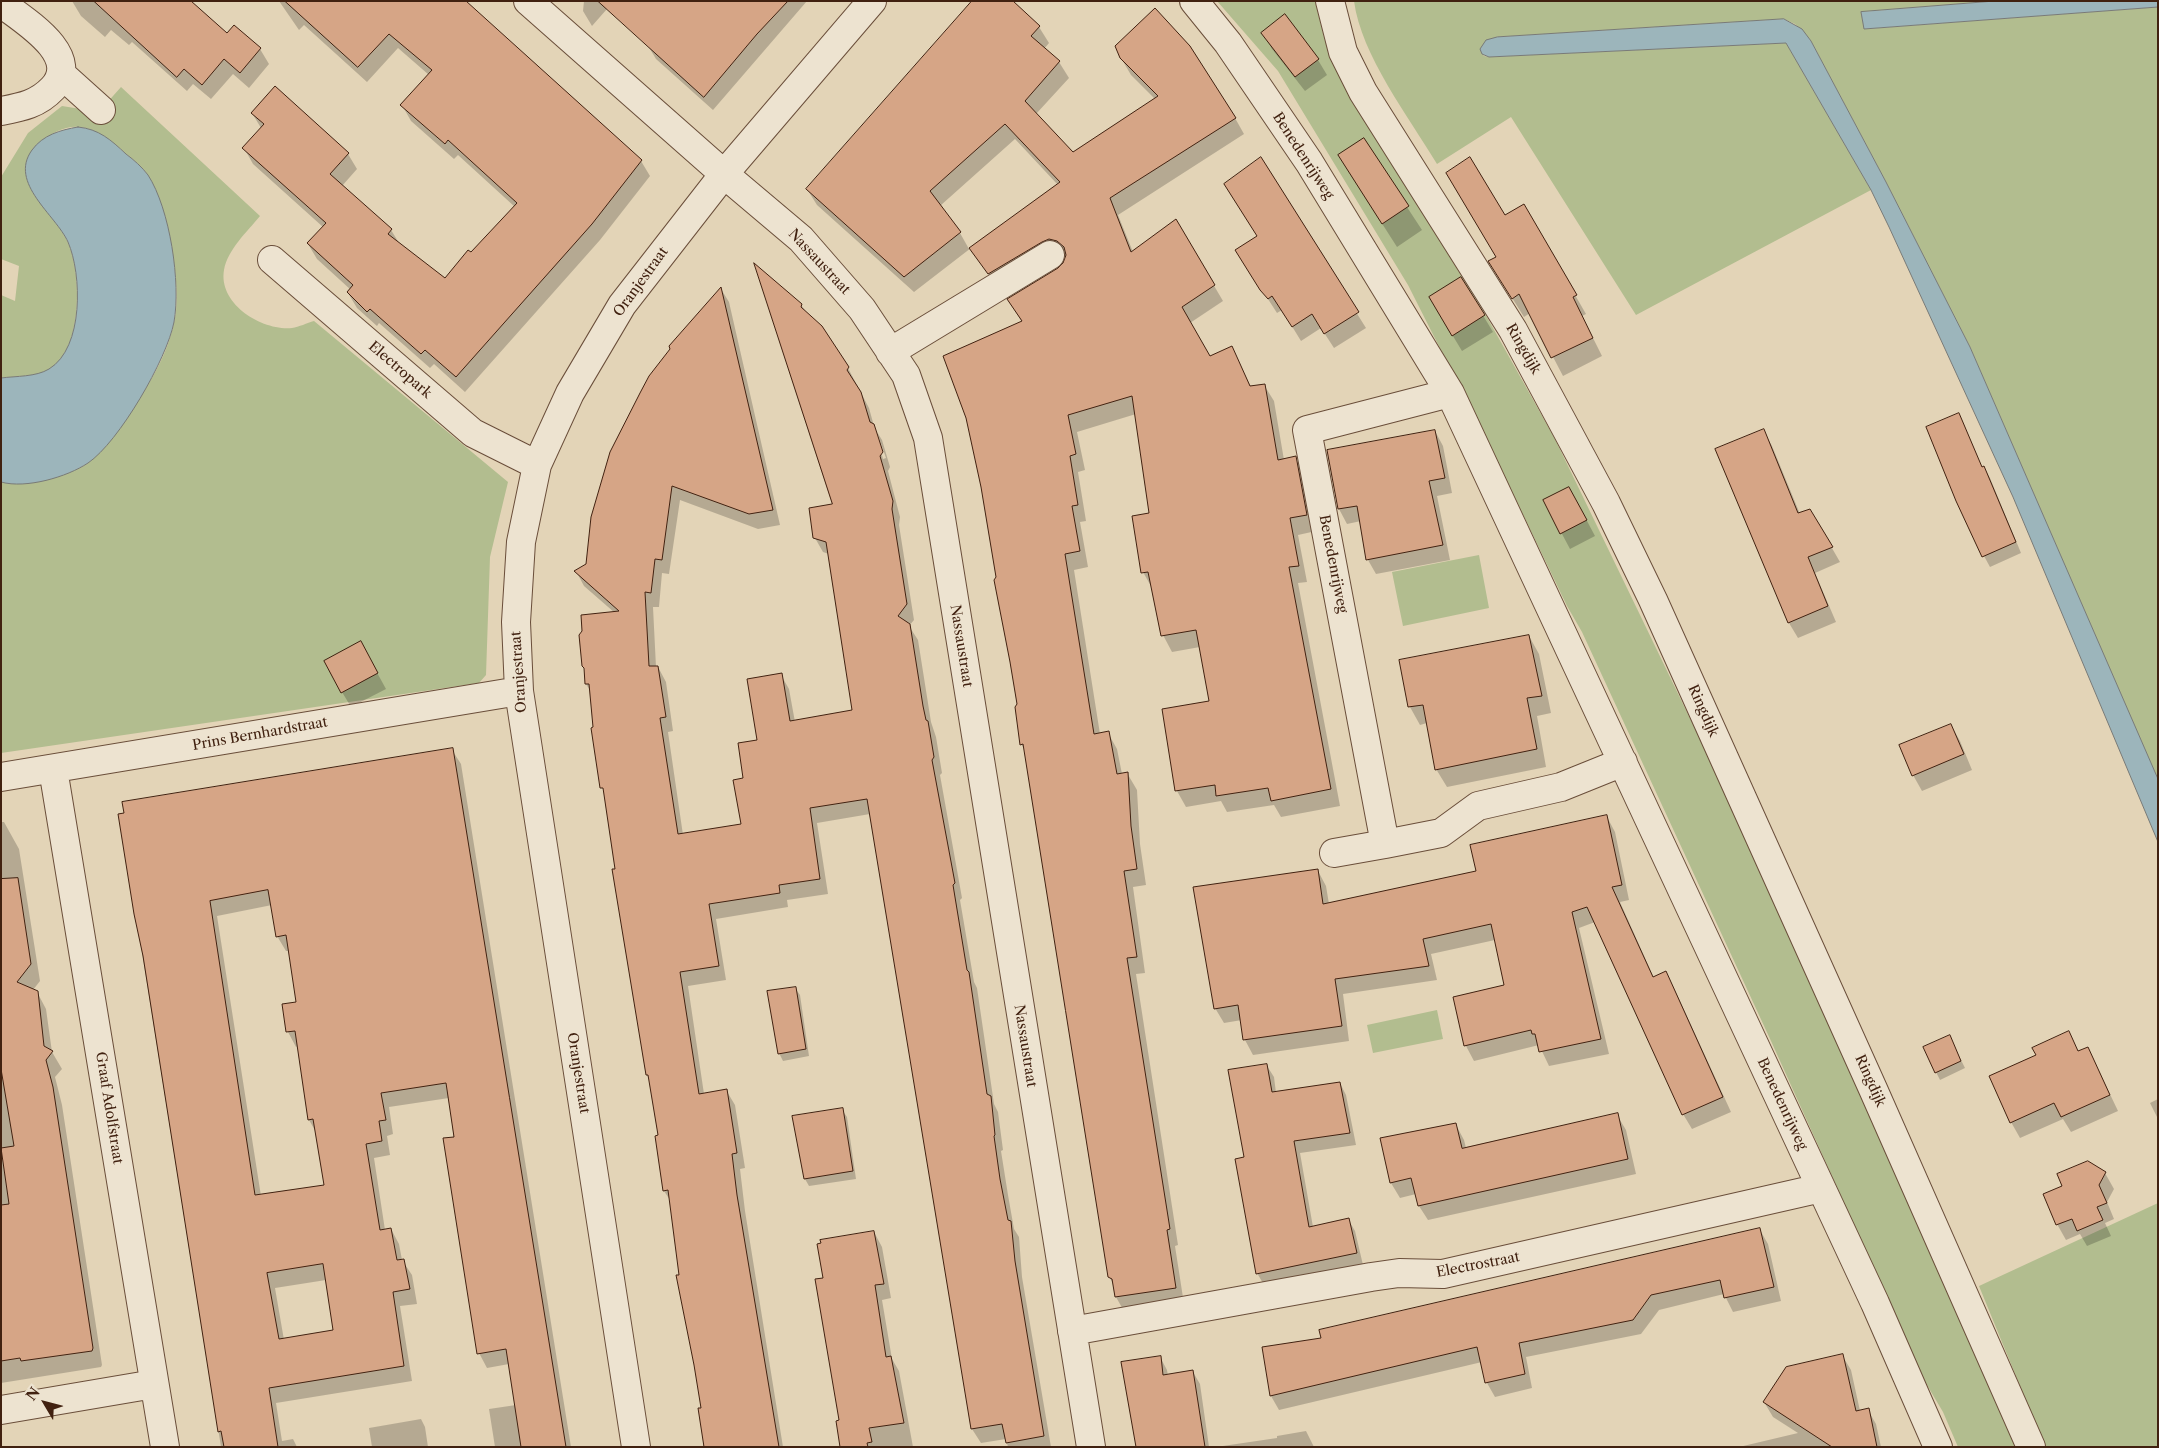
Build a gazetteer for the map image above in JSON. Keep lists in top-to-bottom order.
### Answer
{
  "streets": {
    "street": [
      "Benedenrijweg",
      "Nassaustraat",
      "Oranjestraat",
      "Ringdijk",
      "Electropark",
      "Prins Bernhardstraat",
      "Graaf Adolfstraat",
      "Electrostraat"
    ]
  },
  "crossings": [
    ["Benedenrijweg", "Electrostraat"],
    ["Nassaustraat", "Oranjestraat"],
    ["Nassaustraat", "Electrostraat"],
    ["Oranjestraat", "Electropark"],
    ["Oranjestraat", "Prins Bernhardstraat"],
    ["Prins Bernhardstraat", "Graaf Adolfstraat"]
  ],
  "north": "top left"
}
